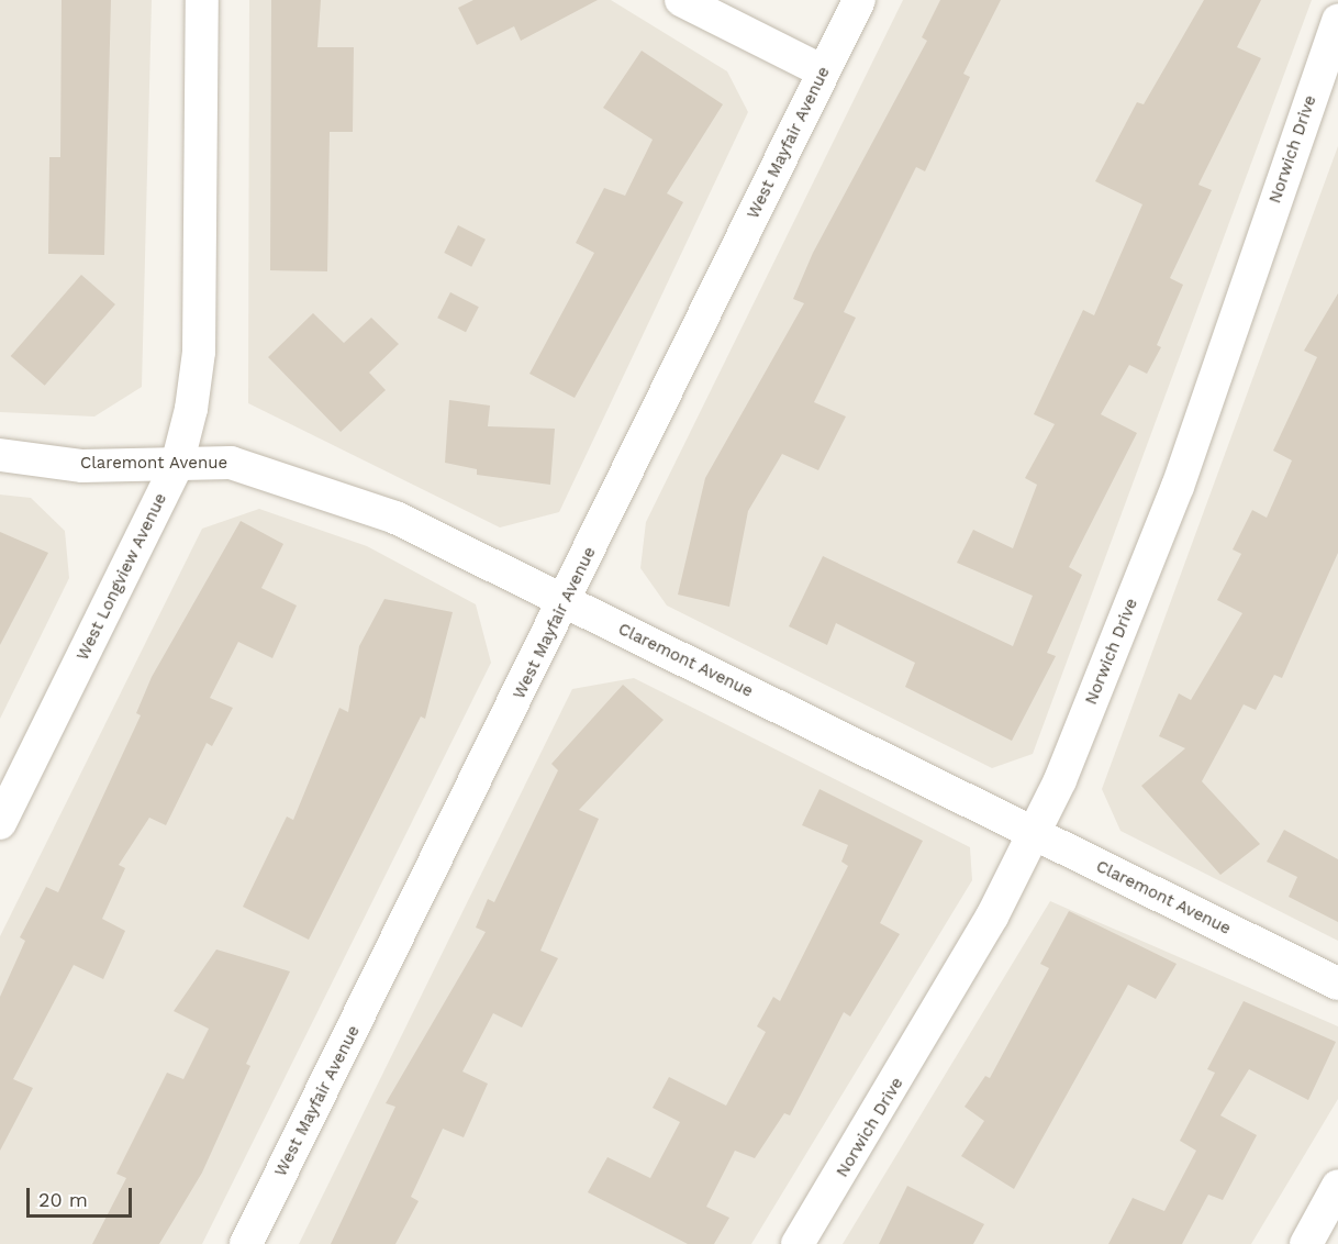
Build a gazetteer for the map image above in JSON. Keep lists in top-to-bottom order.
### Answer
{
  "streets": {
    "street": [
      "West Mayfair Avenue",
      "Norwich Drive",
      "Claremont Avenue",
      "West Longview Avenue"
    ]
  },
  "crossings": [
    ["West Mayfair Avenue", "Claremont Avenue"],
    ["Norwich Drive", "Claremont Avenue"],
    ["Claremont Avenue", "West Longview Avenue"]
  ],
  "scale_bar": "20 m"
}
